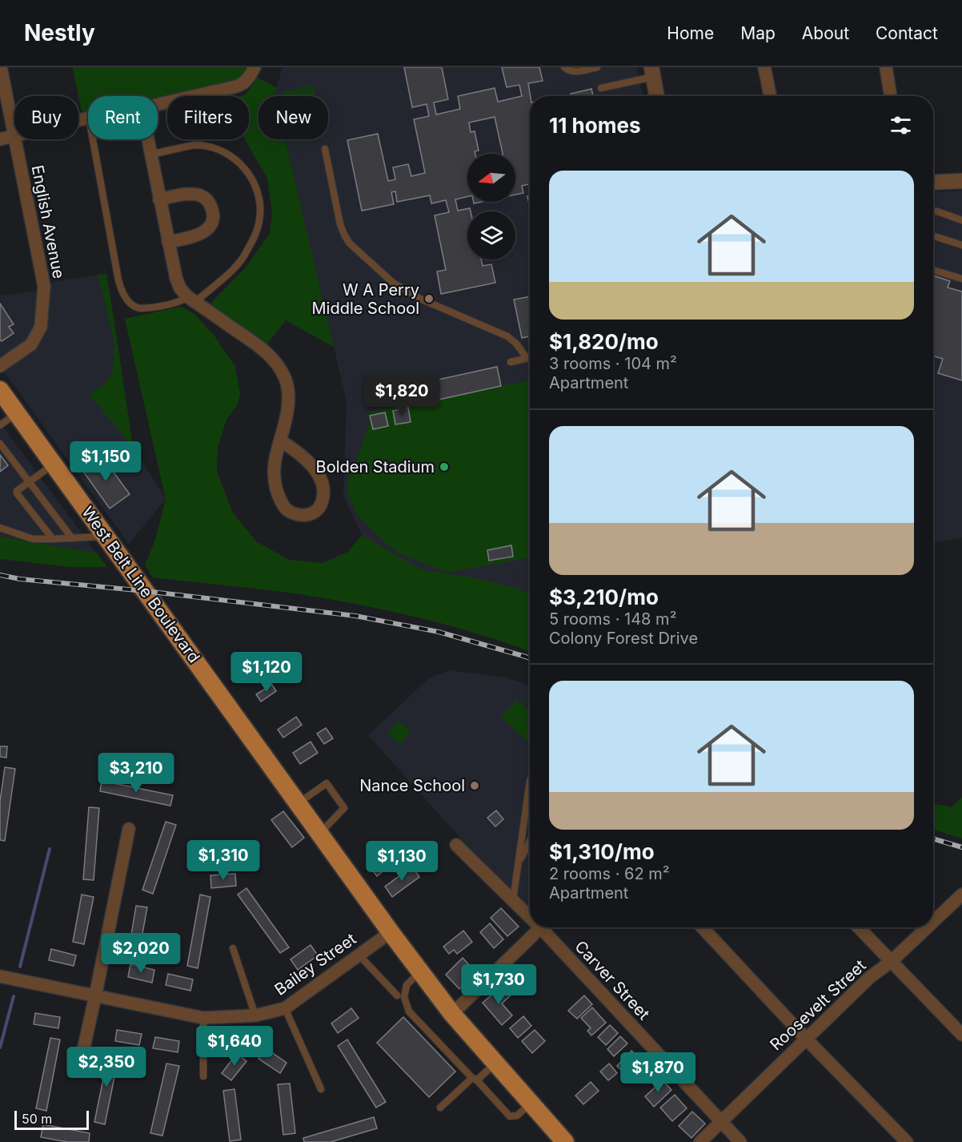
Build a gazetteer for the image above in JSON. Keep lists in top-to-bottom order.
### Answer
{
  "streets": {
    "main road": ["West Belt Line Boulevard"],
    "street": [
      "English Avenue",
      "Bailey Street",
      "Carver Street",
      "Roosevelt Street"
    ]
  },
  "crossings": [
    ["West Belt Line Boulevard", "Bailey Street"],
    ["Carver Street", "Roosevelt Street"]
  ],
  "places": ["W A Perry Middle School", "Bolden Stadium", "Nance School"],
  "scale_bar": "50 m",
  "north": "left",
  "page": {
    "header": "Nestly",
    "nav": [
      "Home",
      "Map",
      "About",
      "Contact"
    ],
    "chip": [
      "Buy",
      "Rent",
      "Filters",
      "New"
    ],
    "heading": "11 homes",
    "list": [
      {
        "name": "$1,820/mo",
        "note": "3 rooms · 104 m² · Apartment"
      },
      {
        "name": "$3,210/mo",
        "note": "5 rooms · 148 m² · Colony Forest Drive"
      },
      {
        "name": "$1,310/mo",
        "note": "2 rooms · 62 m² · Apartment"
      }
    ],
    "price": [
      "$1,820",
      "$1,150",
      "$1,120",
      "$3,210",
      "$1,310",
      "$1,130",
      "$2,020",
      "$1,730",
      "$1,640",
      "$2,350",
      "$1,870"
    ],
    "scale": "50 m"
  }
}
